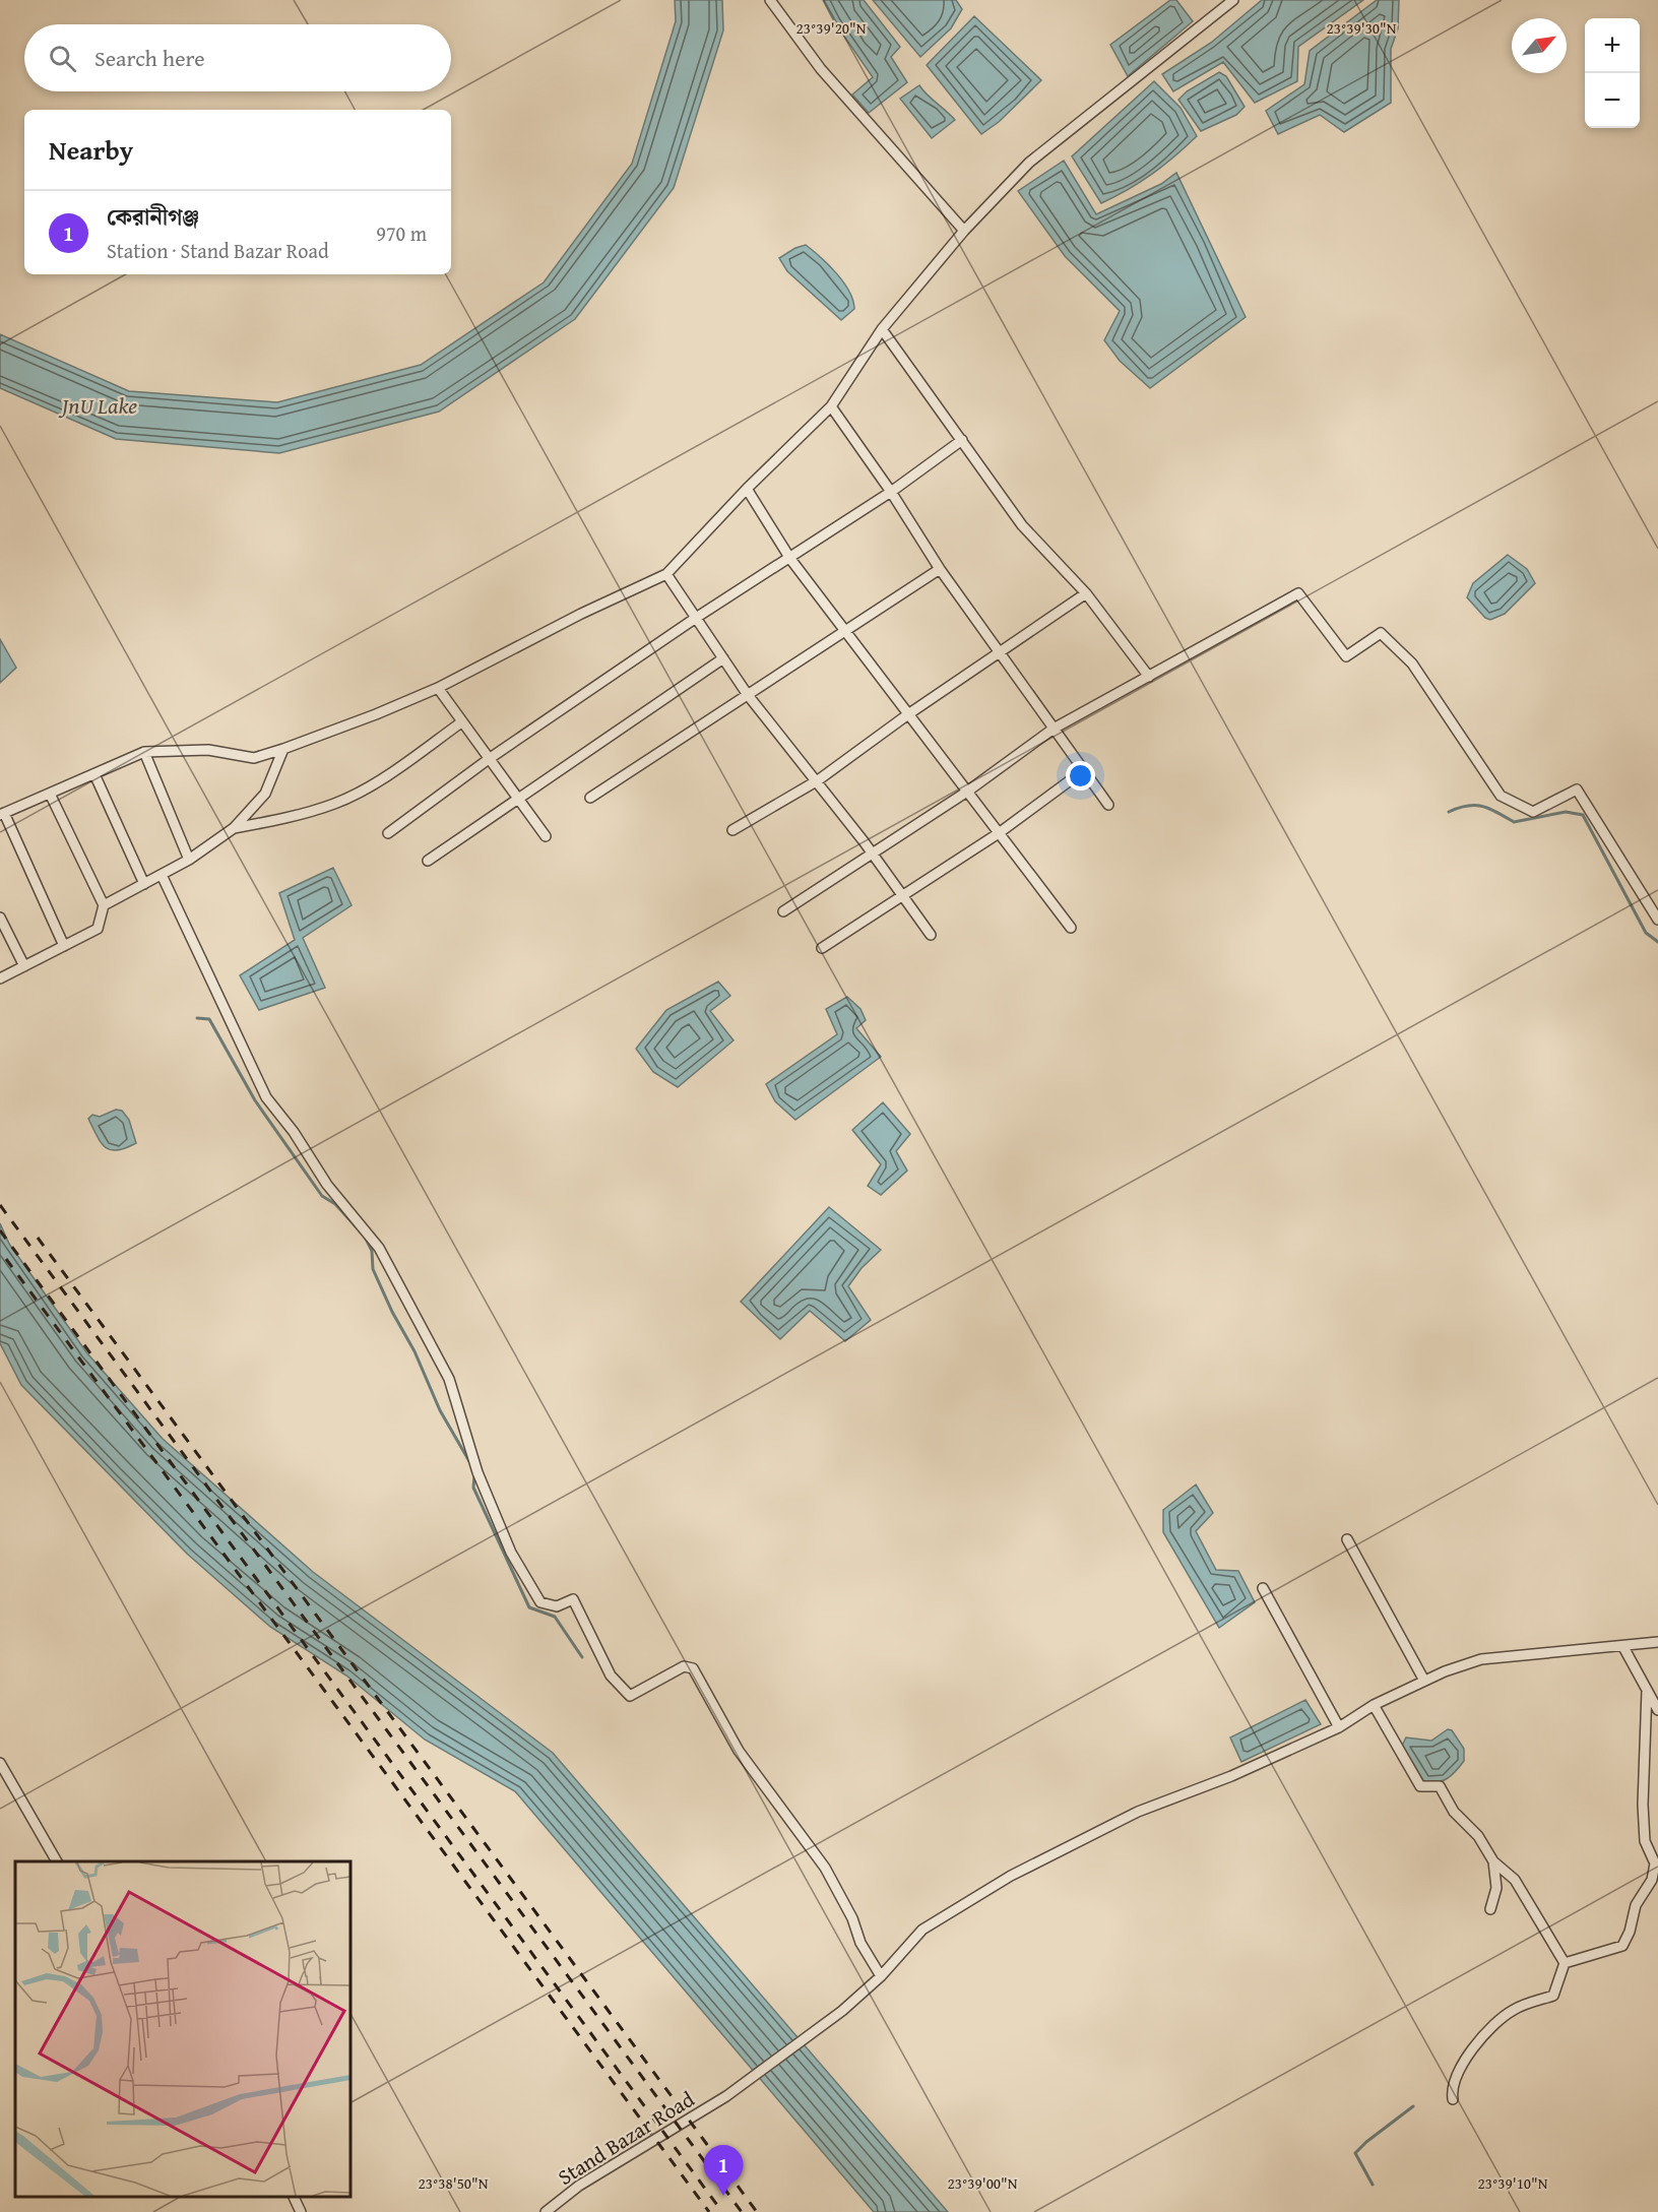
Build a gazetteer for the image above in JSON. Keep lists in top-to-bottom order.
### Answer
{
  "streets": {
    "street": ["Stand Bazar Road"]
  },
  "water": ["JnU Lake"],
  "north": "top right",
  "page": {
    "map_buttons": ["+", "−"],
    "search": "Search here",
    "heading": "Nearby",
    "list": [
      {
        "mark": "1",
        "name": "কেরানীগঞ্জ",
        "note": "Station · Stand Bazar Road",
        "value": "970 m"
      }
    ],
    "pins": "1"
  },
  "coordinates": [
    "23°39'20\"N",
    "23°39'30\"N",
    "23°38'50\"N",
    "23°39'00\"N",
    "23°39'10\"N"
  ]
}
